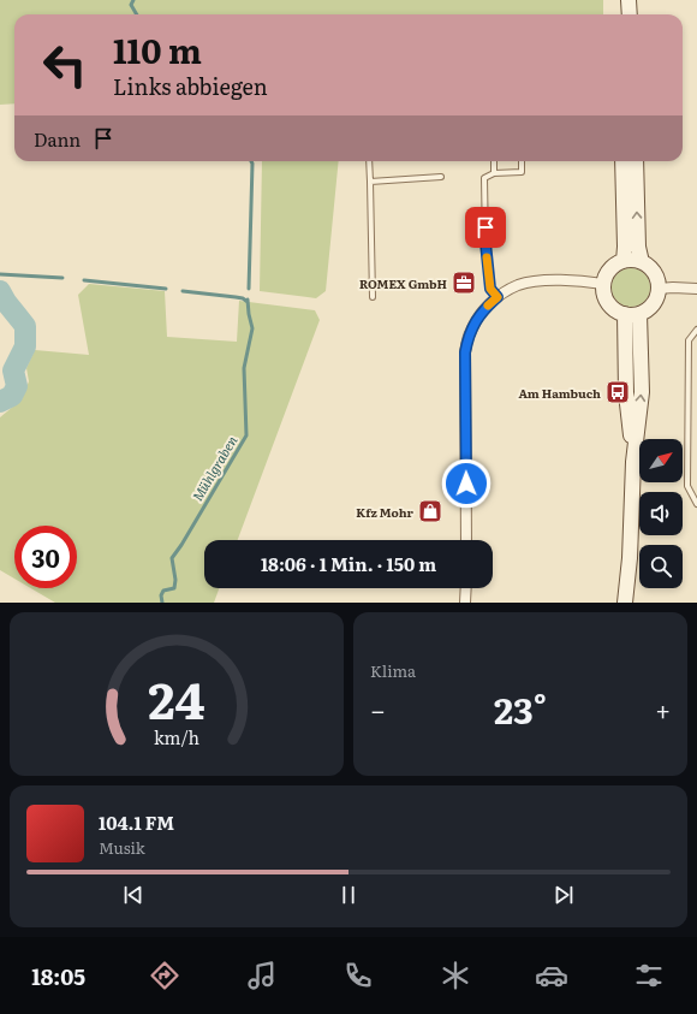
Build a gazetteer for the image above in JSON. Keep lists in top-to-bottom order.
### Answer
{
  "water": ["Mühlgraben"],
  "places": {
    "office": ["ROMEX GmbH"],
    "bus stop": ["Am Hambuch"],
    "shop": ["Kfz Mohr"]
  },
  "north": "top right",
  "page": {
    "turn": ["110 m", "Links abbiegen"],
    "then": "Dann",
    "limit": "30",
    "trip": "18:06 · 1 Min. · 150 m",
    "tile": "Klima",
    "heat": ["−", "23°", "+"],
    "song": ["104.1 FM", "Musik"],
    "tabs": "18:05",
    "gauge": ["24", "km/h"]
  }
}
